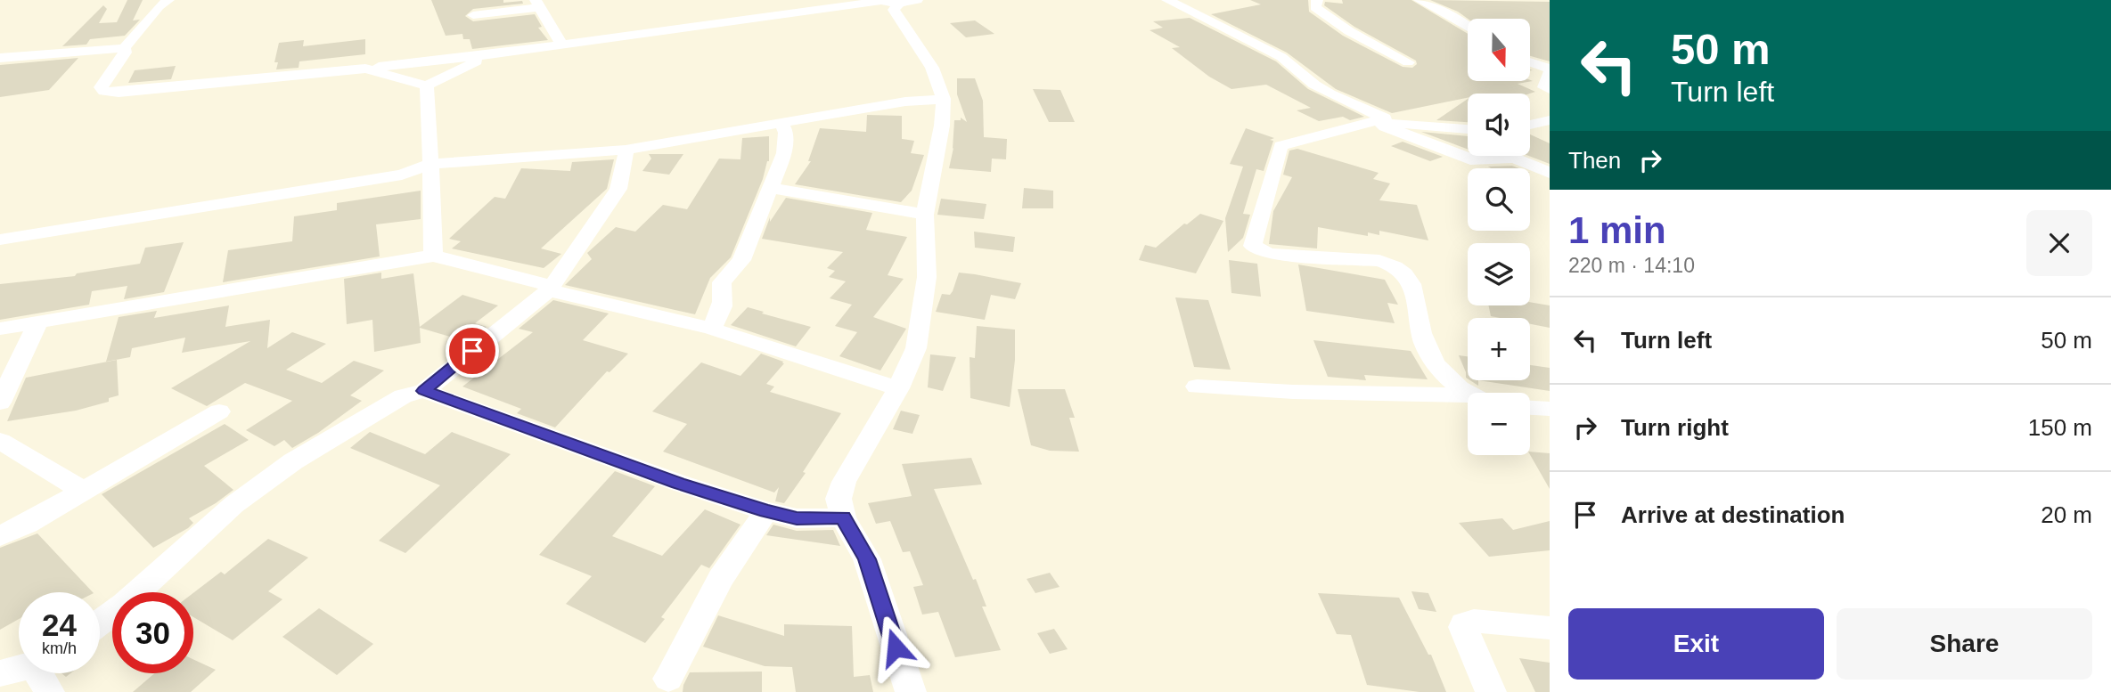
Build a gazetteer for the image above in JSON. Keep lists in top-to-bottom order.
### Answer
{
  "north": "bottom",
  "page": {
    "turn": ["50 m", "Turn left"],
    "map_buttons": ["+", "−"],
    "then": "Then",
    "heading": ["1 min", "220 m · 14:10"],
    "list": [
      {
        "name": "Turn left",
        "value": "50 m"
      },
      {
        "name": "Turn right",
        "value": "150 m"
      },
      {
        "name": "Arrive at destination",
        "value": "20 m"
      }
    ],
    "speed": "24 km/h",
    "limit": "30",
    "buttons": ["Exit", "Share"]
  }
}
